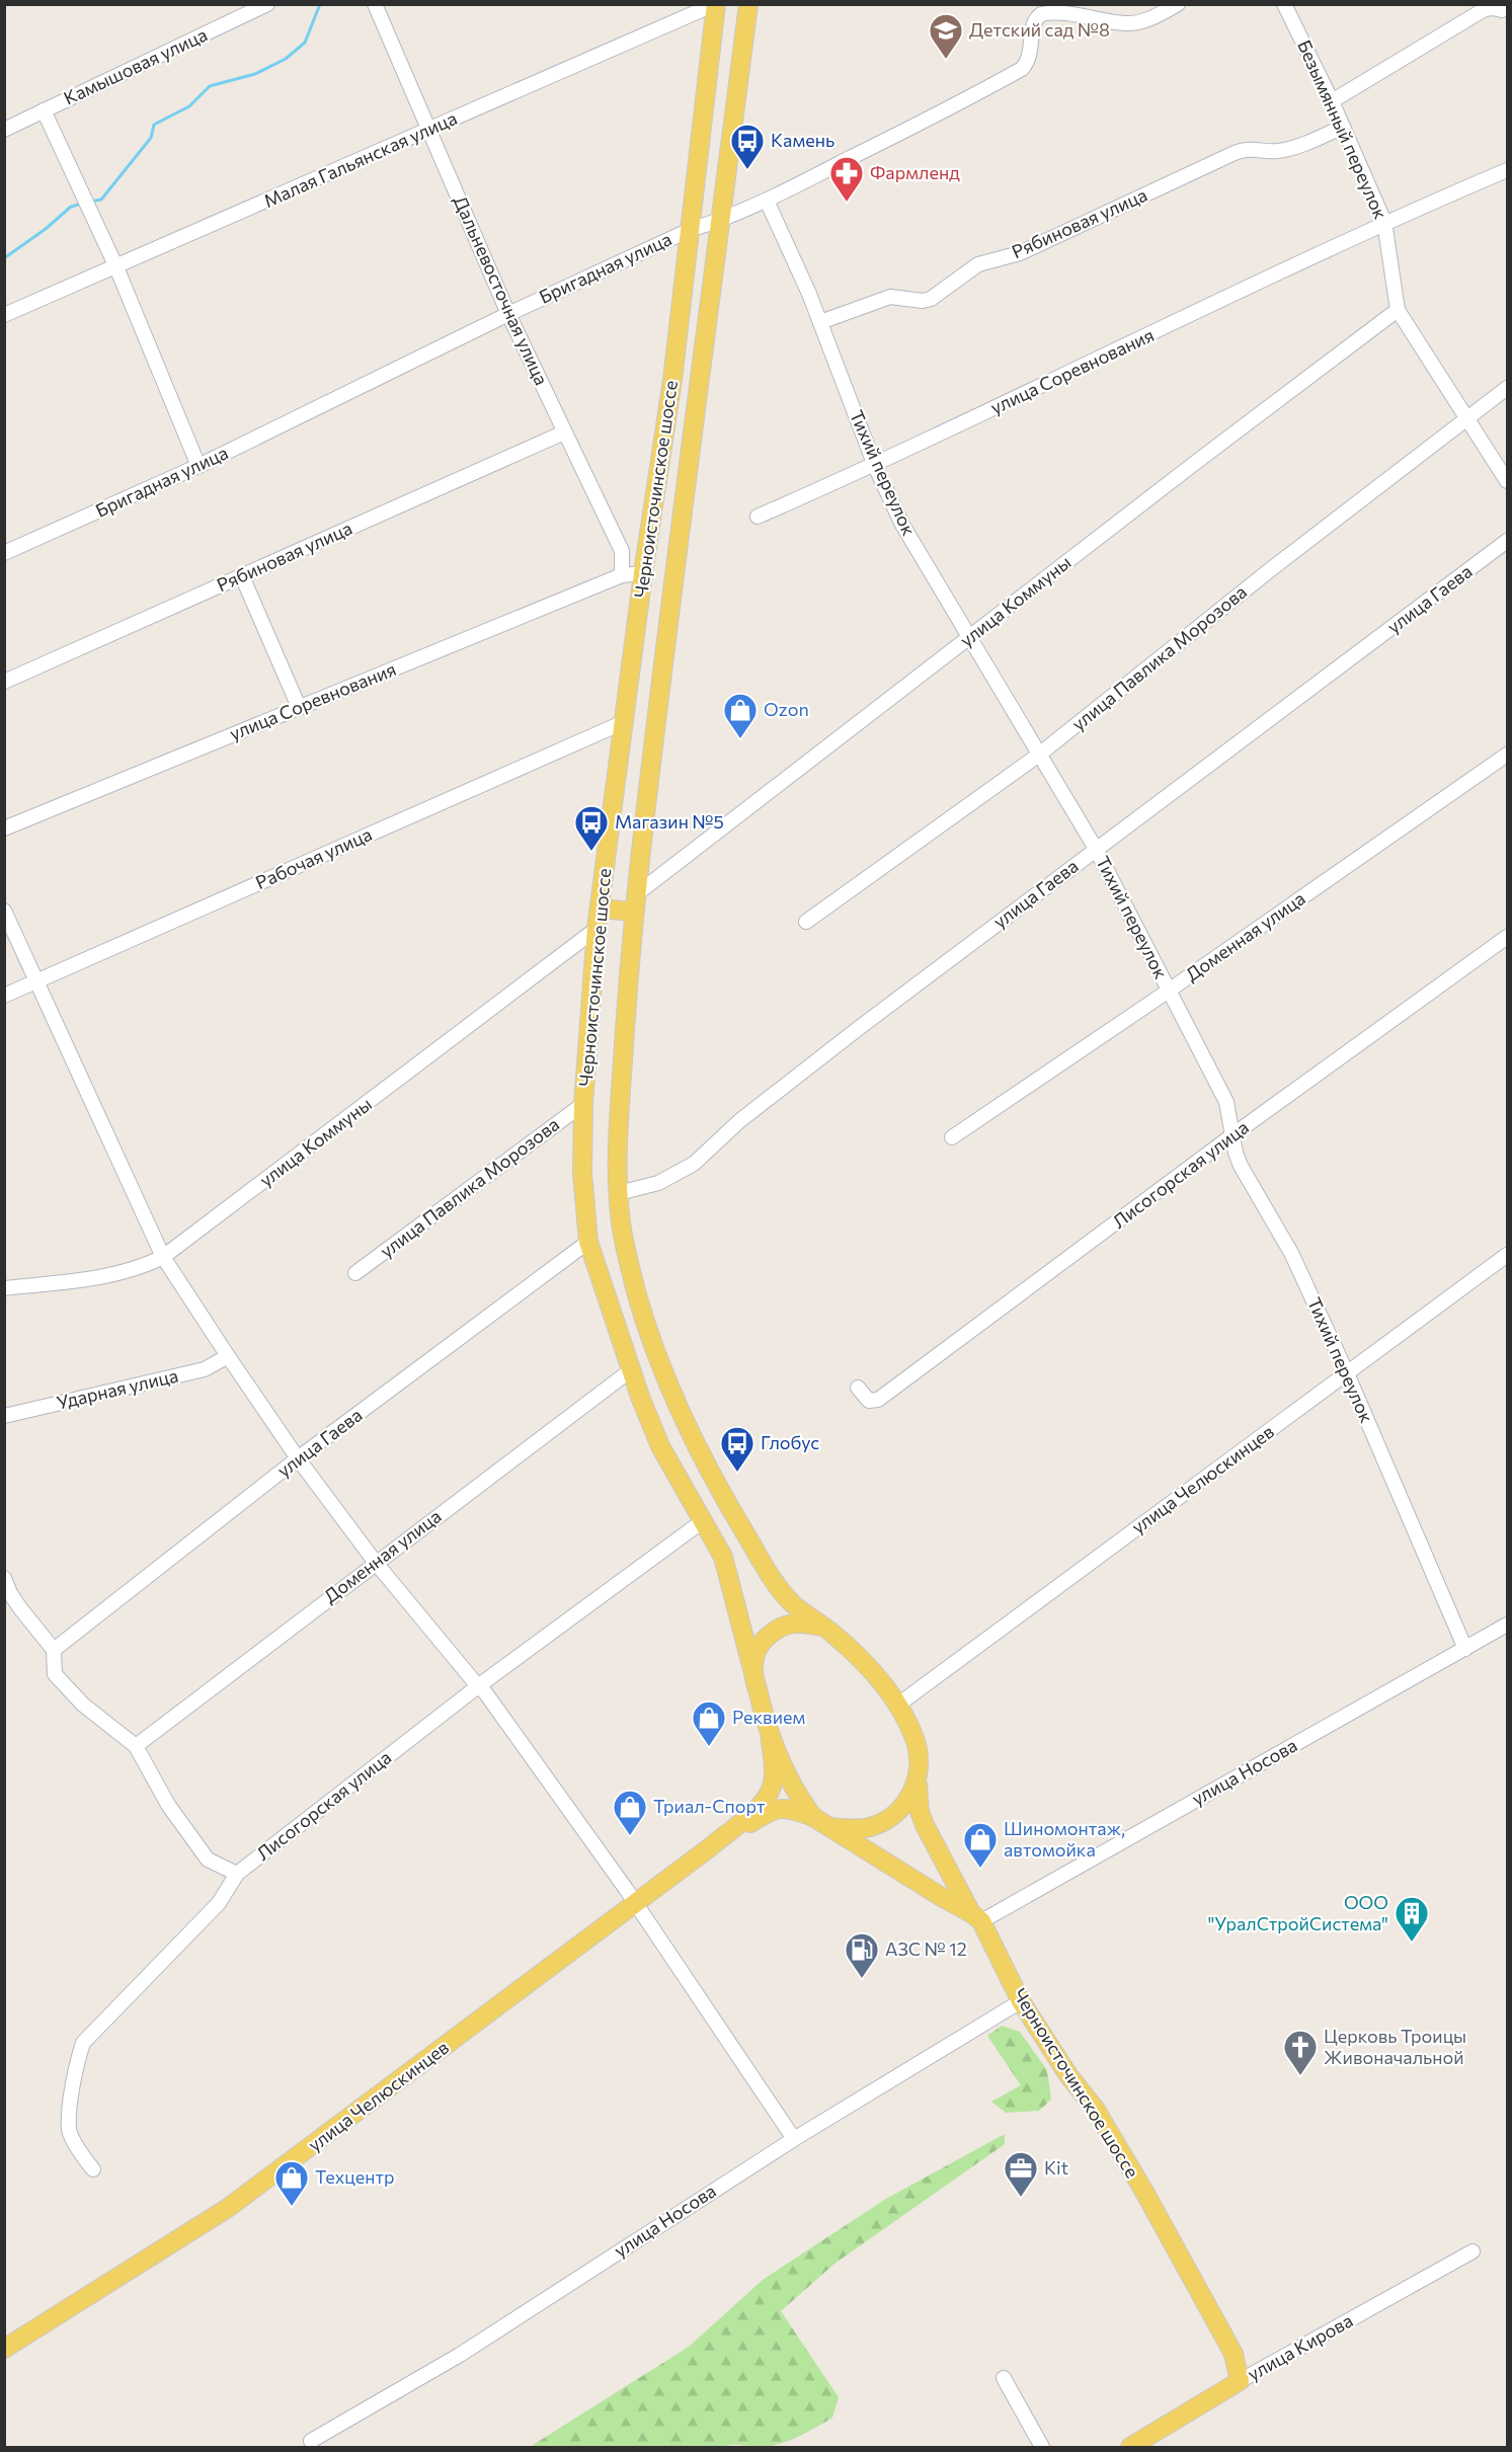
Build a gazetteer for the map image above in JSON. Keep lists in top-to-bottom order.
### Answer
{
  "streets": {
    "main road": ["Черноисточинское шоссе", "улица Челюскинцев", "улица Кирова"],
    "street": [
      "Камышовая улица",
      "Безымянный переулок",
      "Малая Гальянская улица",
      "Рябиновая улица",
      "Бригадная улица",
      "Дальневосточная улица",
      "улица Соревнования",
      "Тихий переулок",
      "улица Гаева",
      "улица Коммуны",
      "улица Павлика Морозова",
      "Рабочая улица",
      "Доменная улица",
      "Лисогорская улица",
      "Ударная улица",
      "улица Носова"
    ]
  },
  "crossings": [
    ["Безымянный переулок", "Рябиновая улица"],
    ["Безымянный переулок", "улица Соревнования"],
    ["Безымянный переулок", "улица Коммуны"],
    ["Безымянный переулок", "улица Павлика Морозова"],
    ["Малая Гальянская улица", "Дальневосточная улица"],
    ["Малая Гальянская улица", "Черноисточинское шоссе"],
    ["Рябиновая улица", "Дальневосточная улица"],
    ["Рябиновая улица", "Тихий переулок"],
    ["Бригадная улица", "Дальневосточная улица"],
    ["Бригадная улица", "Тихий переулок"],
    ["Бригадная улица", "Черноисточинское шоссе"],
    ["Дальневосточная улица", "улица Соревнования"],
    ["улица Соревнования", "Тихий переулок"],
    ["улица Соревнования", "Черноисточинское шоссе"],
    ["Тихий переулок", "улица Гаева"],
    ["Тихий переулок", "улица Коммуны"],
    ["Тихий переулок", "улица Павлика Морозова"],
    ["Тихий переулок", "Доменная улица"],
    ["Тихий переулок", "Лисогорская улица"],
    ["Тихий переулок", "улица Челюскинцев"],
    ["Тихий переулок", "улица Носова"],
    ["Черноисточинское шоссе", "улица Гаева"],
    ["Черноисточинское шоссе", "улица Коммуны"],
    ["Черноисточинское шоссе", "улица Павлика Морозова"],
    ["Черноисточинское шоссе", "Рабочая улица"],
    ["Черноисточинское шоссе", "Доменная улица"],
    ["Черноисточинское шоссе", "Лисогорская улица"],
    ["Черноисточинское шоссе", "улица Челюскинцев"],
    ["Черноисточинское шоссе", "улица Носова"],
    ["Черноисточинское шоссе", "улица Кирова"]
  ],
  "places": {
    "school or university": ["Детский сад №8"],
    "bus stop": ["Камень", "Магазин №5", "Глобус"],
    "pharmacy": ["Фармленд"],
    "shop": [
      "Ozon",
      "Реквием",
      "Триал-Спорт",
      "Шиномонтаж, автомойка",
      "Техцентр"
    ],
    "building": ["ООО \"УралСтройСистема\""],
    "fuel station": ["АЗС № 12"],
    "church": ["Церковь Троицы Живоначальной"],
    "office": ["Kit"]
  }
}
